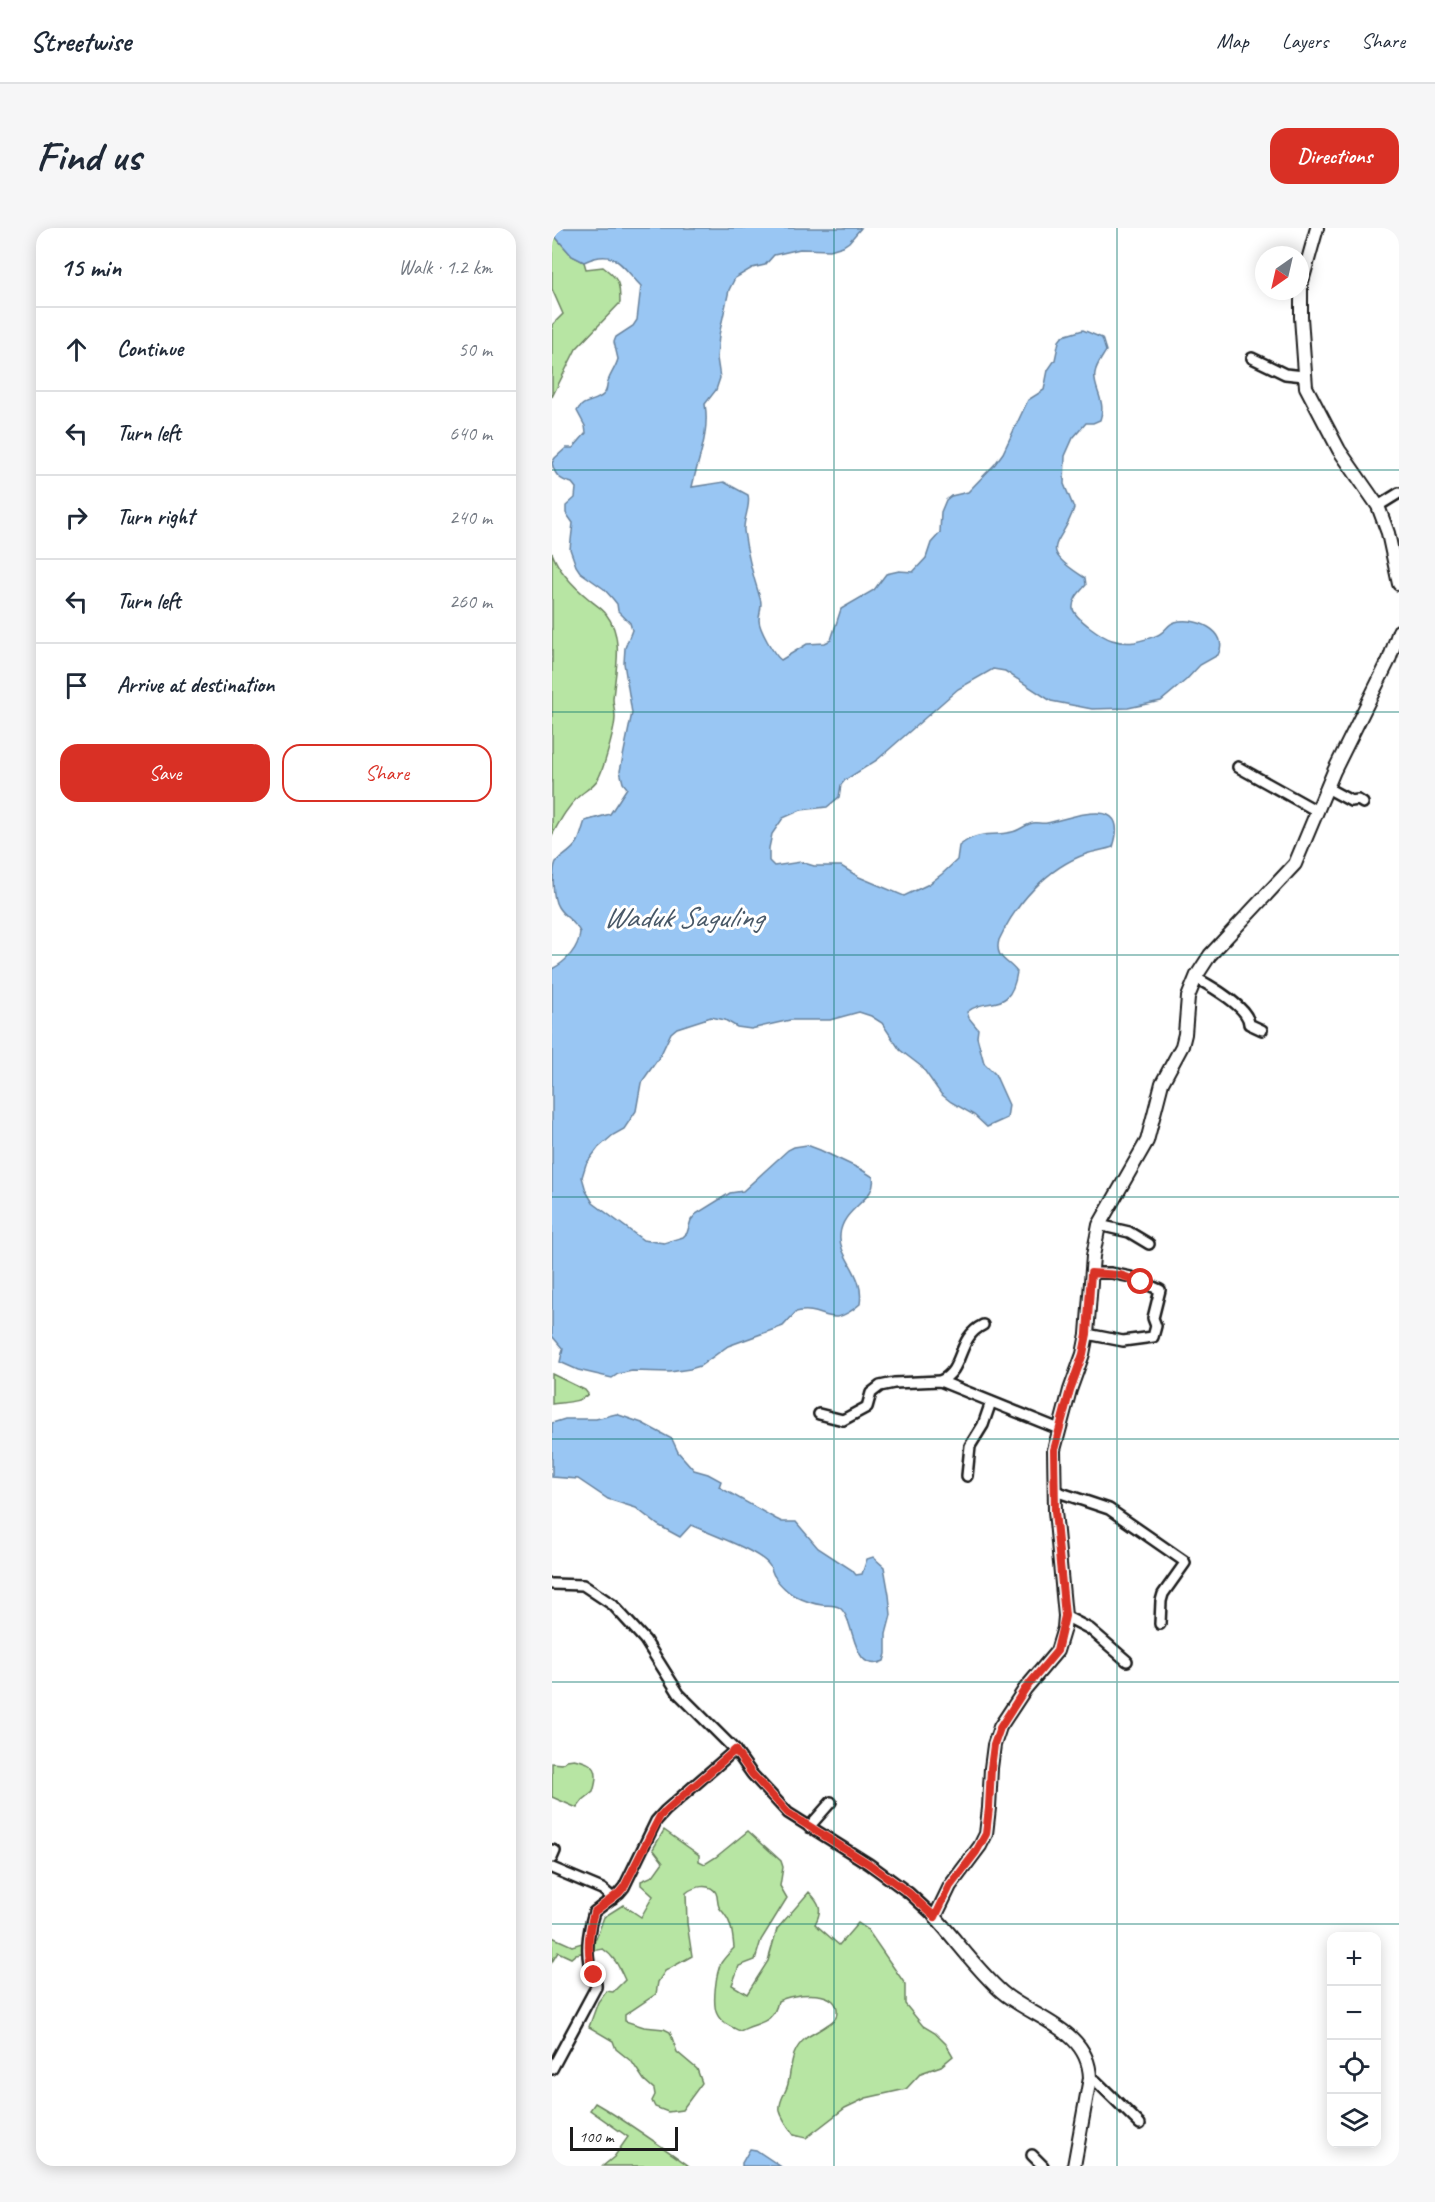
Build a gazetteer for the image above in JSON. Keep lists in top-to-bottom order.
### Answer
{
  "water": ["Waduk Saguling"],
  "scale_bar": "100 m",
  "north": "bottom left",
  "page": {
    "header": "Streetwise",
    "nav": ["Map", "Layers", "Share"],
    "buttons": [
      "Directions",
      ["Save", "Share"]
    ],
    "title": "Find us",
    "heading": ["15 min", "Walk · 1.2 km"],
    "list": [
      ["Continue", "50 m"],
      ["Turn left", "640 m"],
      ["Turn right", "240 m"],
      ["Turn left", "260 m"],
      "Arrive at destination"
    ],
    "map_buttons": ["+", "−"],
    "scale": "100 m"
  }
}
